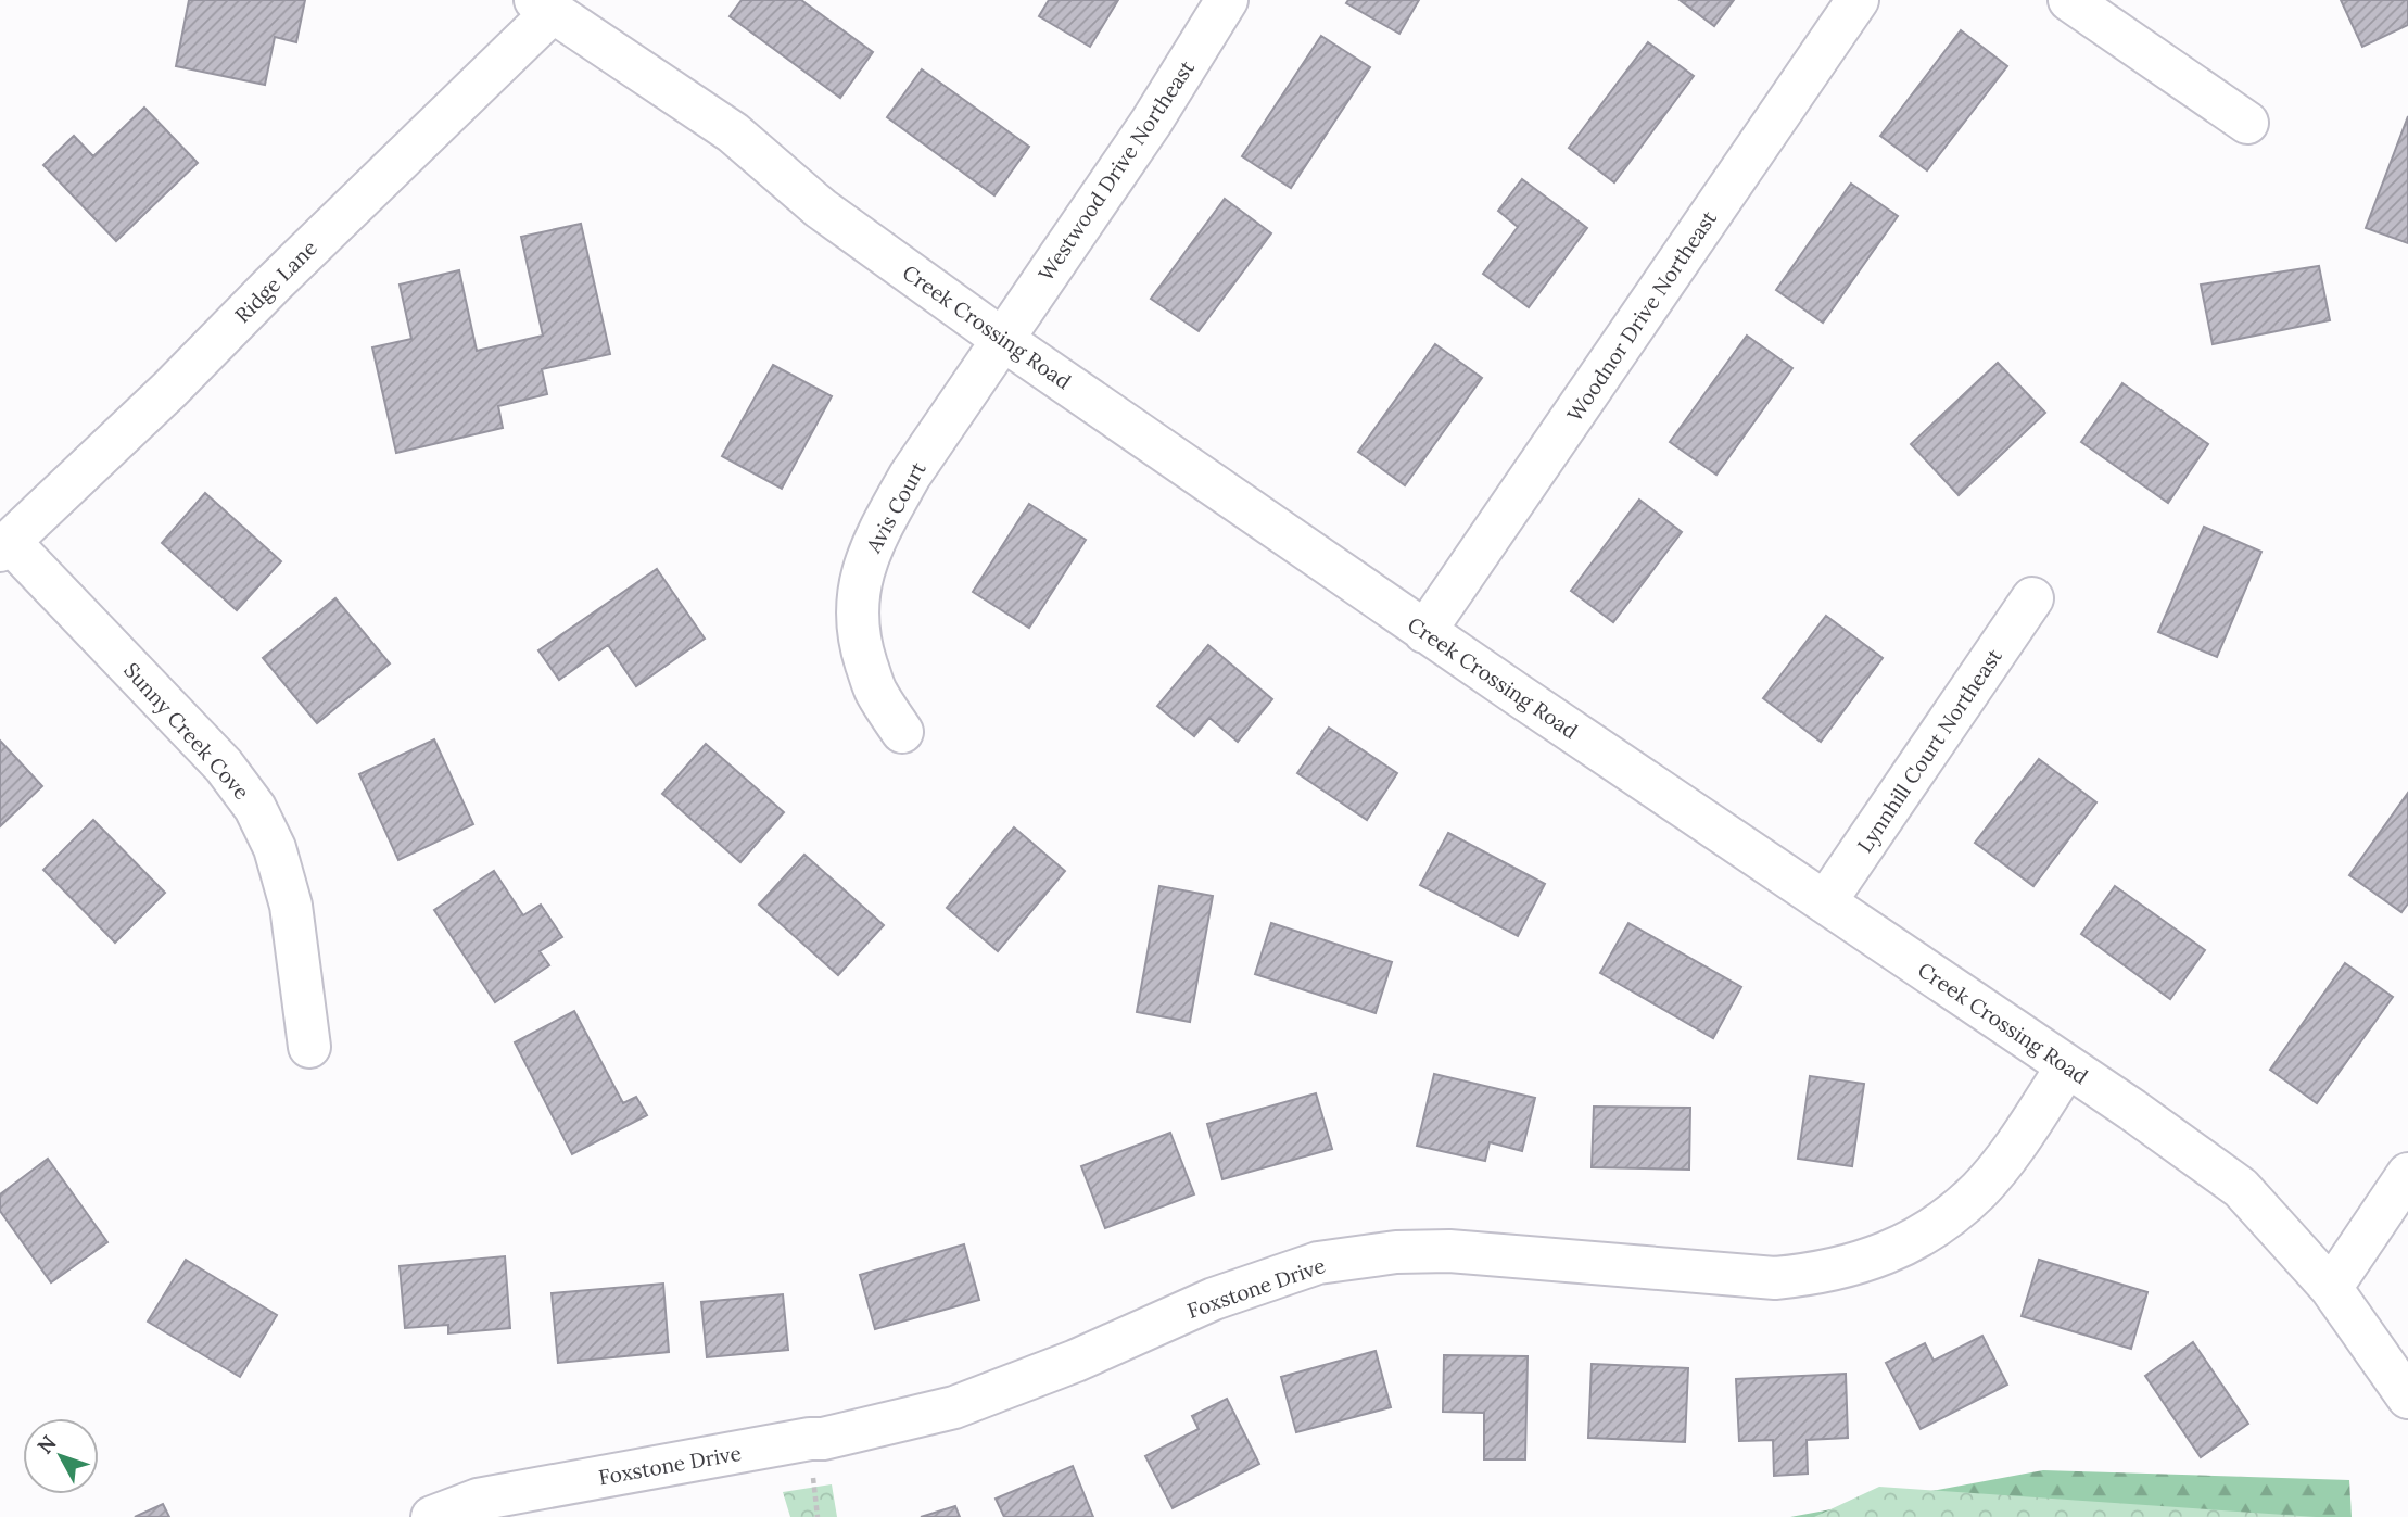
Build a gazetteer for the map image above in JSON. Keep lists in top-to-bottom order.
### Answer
{
  "streets": {
    "street": [
      "Westwood Drive Northeast",
      "Ridge Lane",
      "Woodnor Drive Northeast",
      "Creek Crossing Road",
      "Avis Court",
      "Sunny Creek Cove",
      "Lynnhill Court Northeast",
      "Foxstone Drive"
    ]
  },
  "crossings": [
    ["Westwood Drive Northeast", "Creek Crossing Road"],
    ["Westwood Drive Northeast", "Avis Court"],
    ["Ridge Lane", "Creek Crossing Road"],
    ["Ridge Lane", "Sunny Creek Cove"],
    ["Woodnor Drive Northeast", "Creek Crossing Road"],
    ["Creek Crossing Road", "Avis Court"],
    ["Creek Crossing Road", "Lynnhill Court Northeast"],
    ["Creek Crossing Road", "Foxstone Drive"]
  ],
  "north": "top left"
}
